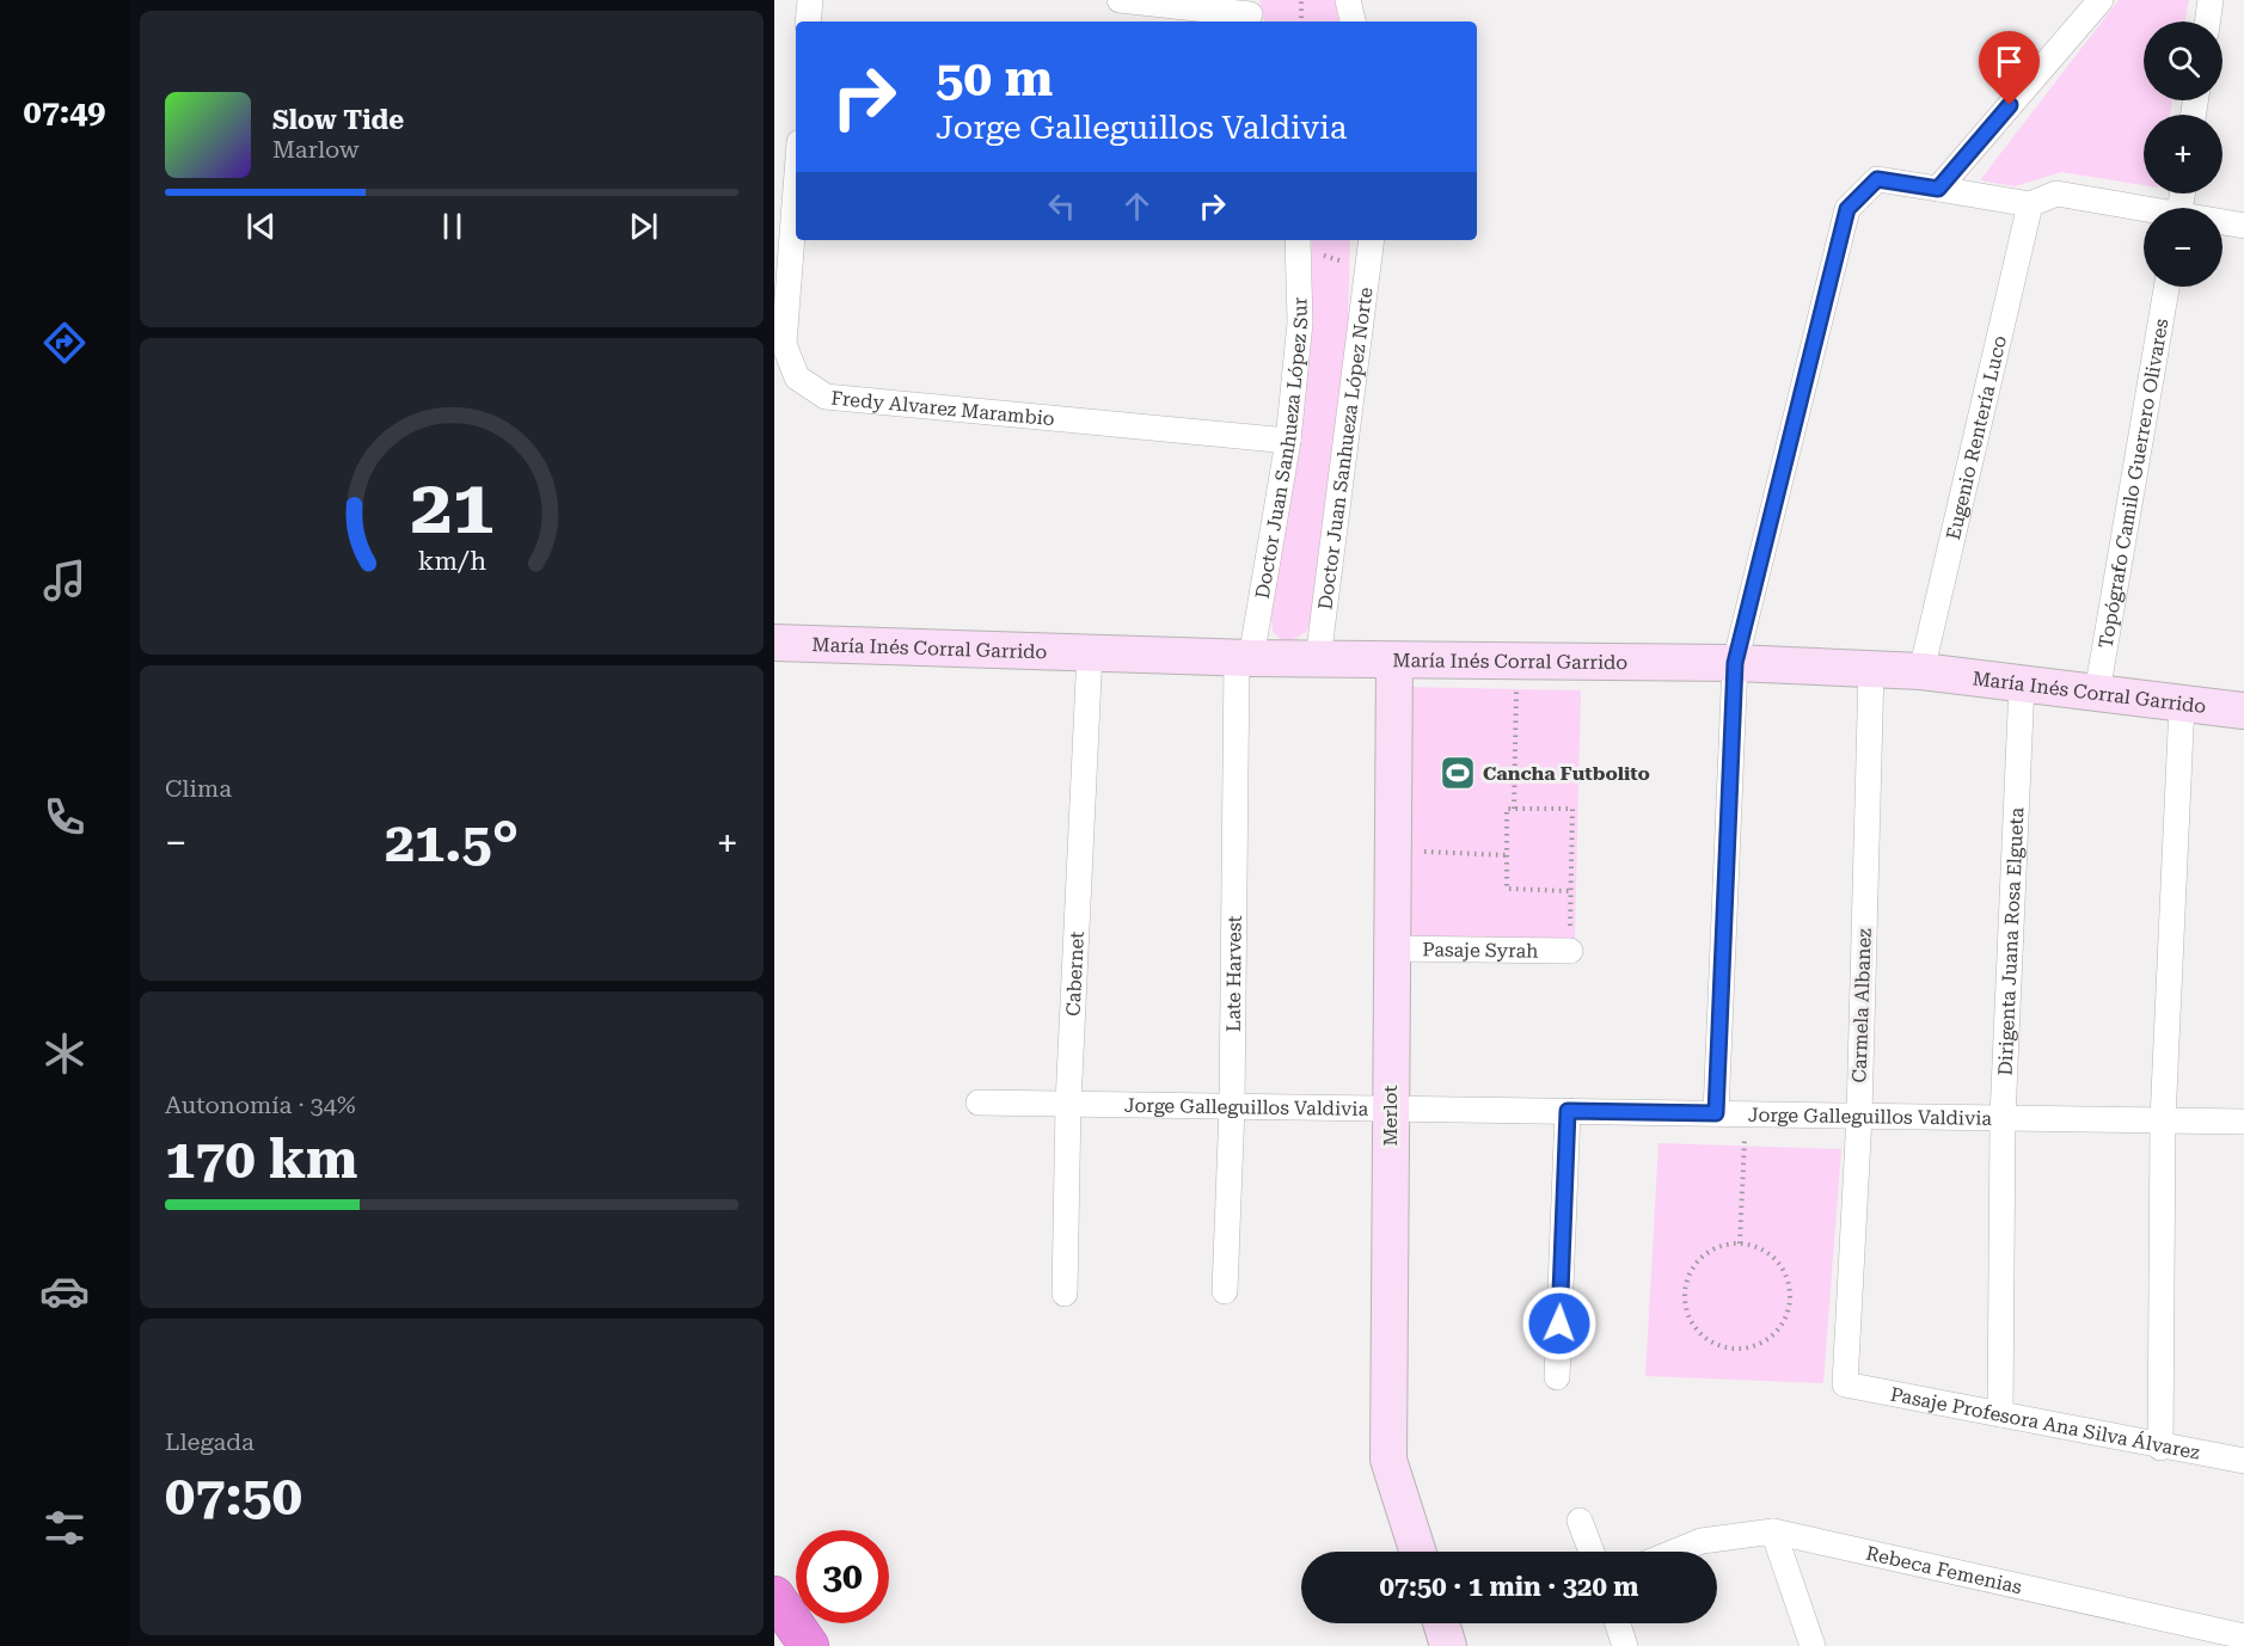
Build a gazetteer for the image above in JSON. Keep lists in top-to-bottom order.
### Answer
{
  "streets": {
    "street": [
      "Fredy Alvarez Marambio",
      "Eugenio Rentería Luco",
      "Doctor Juan Sanhueza López Sur",
      "Doctor Juan Sanhueza López Norte",
      "Topógrafo Camilo Guerrero Olivares",
      "María Inés Corral Garrido",
      "Dirigenta Juana Rosa Elgueta",
      "Pasaje Syrah",
      "Cabernet",
      "Late Harvest",
      "Carmela Albanez",
      "Jorge Galleguillos Valdivia",
      "Merlot",
      "Pasaje Profesora Ana Silva Álvarez",
      "Rebeca Femenias"
    ]
  },
  "crossings": [
    ["Fredy Alvarez Marambio", "Doctor Juan Sanhueza López Sur"],
    ["Eugenio Rentería Luco", "María Inés Corral Garrido"],
    ["Doctor Juan Sanhueza López Sur", "María Inés Corral Garrido"],
    ["Doctor Juan Sanhueza López Sur", "Late Harvest"],
    ["Doctor Juan Sanhueza López Norte", "María Inés Corral Garrido"],
    ["Topógrafo Camilo Guerrero Olivares", "María Inés Corral Garrido"],
    ["María Inés Corral Garrido", "Dirigenta Juana Rosa Elgueta"],
    ["María Inés Corral Garrido", "Cabernet"],
    ["María Inés Corral Garrido", "Late Harvest"],
    ["María Inés Corral Garrido", "Carmela Albanez"],
    ["María Inés Corral Garrido", "Merlot"],
    ["Dirigenta Juana Rosa Elgueta", "Jorge Galleguillos Valdivia"],
    ["Dirigenta Juana Rosa Elgueta", "Pasaje Profesora Ana Silva Álvarez"],
    ["Pasaje Syrah", "Merlot"],
    ["Cabernet", "Jorge Galleguillos Valdivia"],
    ["Late Harvest", "Jorge Galleguillos Valdivia"],
    ["Carmela Albanez", "Jorge Galleguillos Valdivia"],
    ["Carmela Albanez", "Pasaje Profesora Ana Silva Álvarez"],
    ["Jorge Galleguillos Valdivia", "Merlot"]
  ],
  "places": {
    "sports": ["Cancha Futbolito"]
  },
  "page": {
    "tabs": "07:49",
    "map_buttons": ["+", "−"],
    "turn": ["50 m", "Jorge Galleguillos Valdivia"],
    "song": ["Slow Tide", "Marlow"],
    "tile": [
      "Clima",
      ["Autonomía · 34%", "170 km"],
      ["Llegada", "07:50"]
    ],
    "heat": ["−", "21.5°", "+"],
    "limit": "30",
    "trip": "07:50 · 1 min · 320 m",
    "gauge": ["21", "km/h"]
  }
}
